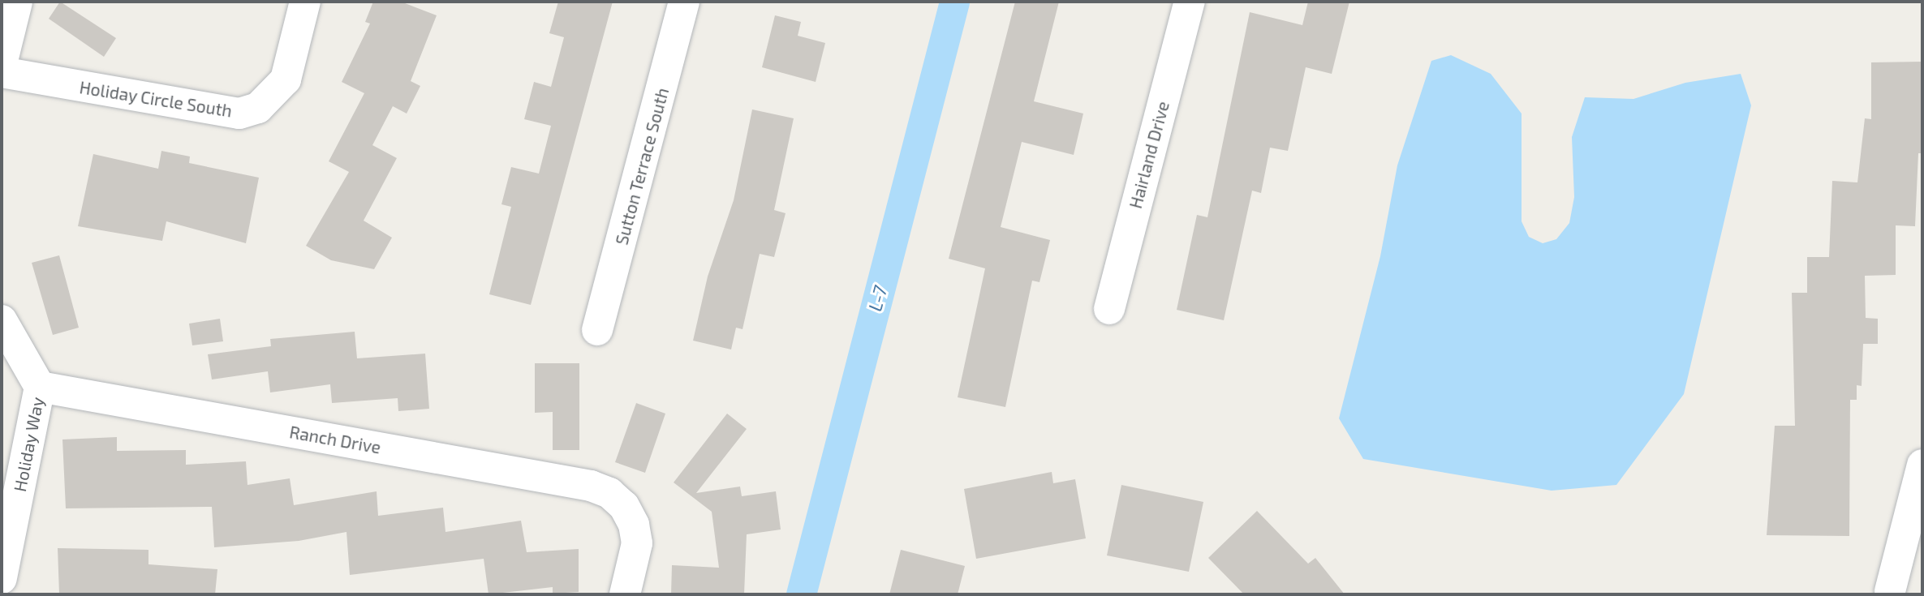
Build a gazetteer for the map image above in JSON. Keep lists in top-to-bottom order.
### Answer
{
  "streets": {
    "street": [
      "Holiday Circle South",
      "Hairland Drive",
      "Sutton Terrace South",
      "Ranch Drive",
      "Holiday Way"
    ]
  },
  "crossings": [
    ["Ranch Drive", "Holiday Way"]
  ],
  "water": ["L-7"]
}
